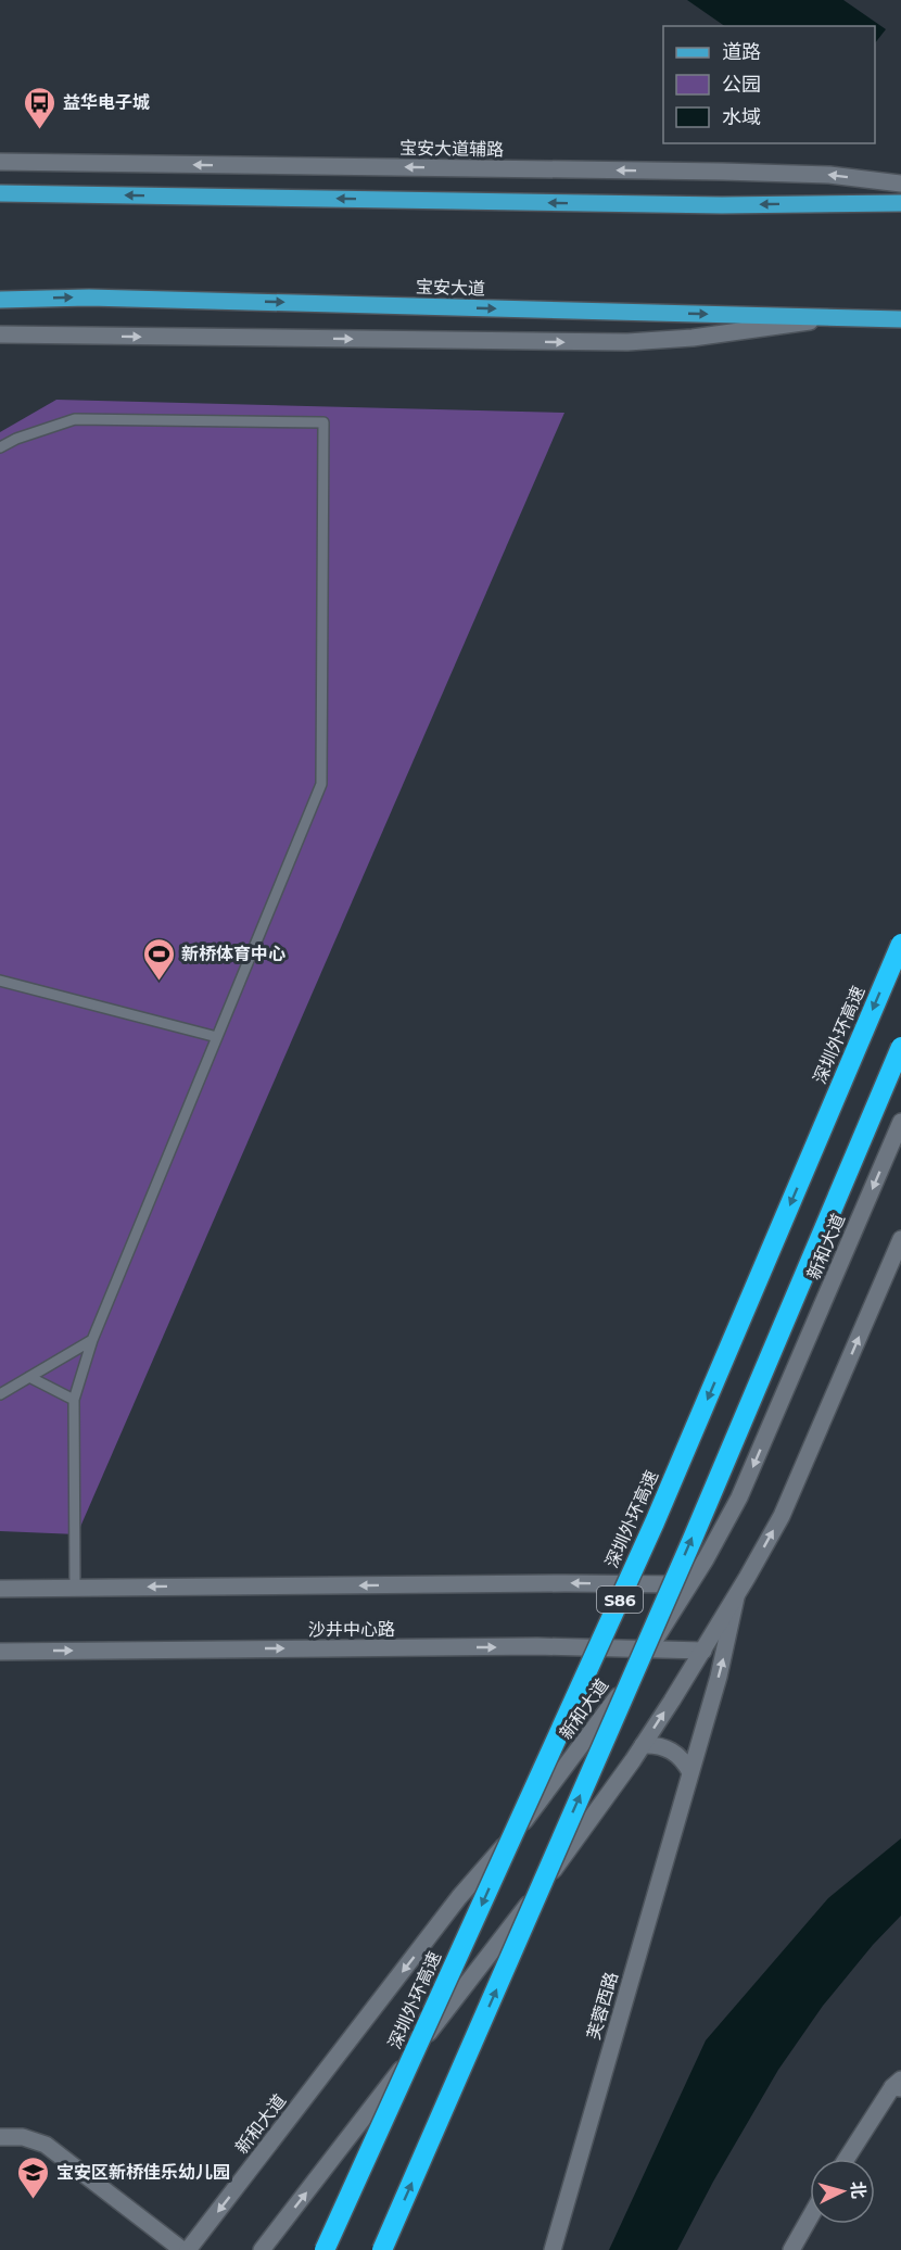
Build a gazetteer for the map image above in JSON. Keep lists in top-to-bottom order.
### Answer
{
  "streets": {
    "highway": ["深圳外环高速", "S86"],
    "main road": [
      "宝安大道辅路",
      "宝安大道",
      "新和大道",
      "沙井中心路",
      "芙蓉西路"
    ]
  },
  "crossings": [
    ["新和大道", "沙井中心路"]
  ],
  "places": {
    "bus stop": ["益华电子城"],
    "sports": ["新桥体育中心"],
    "school or university": ["宝安区新桥佳乐幼儿园"]
  },
  "legend": ["道路", "公园", "水域"],
  "north": "right"
}
